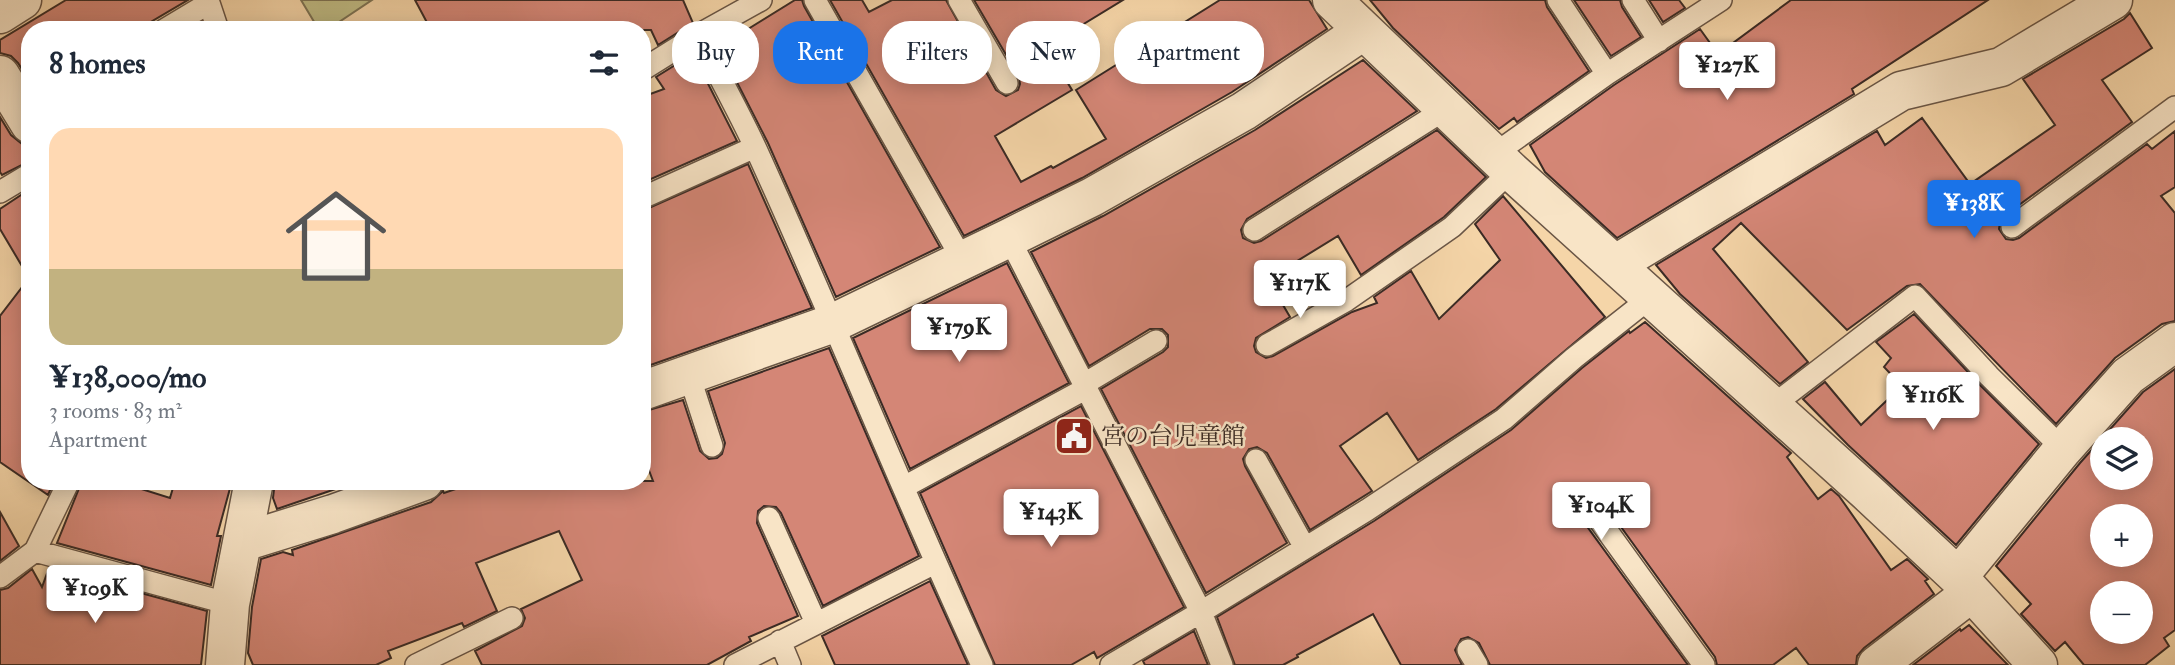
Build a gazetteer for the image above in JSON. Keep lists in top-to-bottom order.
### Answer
{
  "places": {
    "public building": ["宮の台児童館"]
  },
  "page": {
    "chip": [
      "Buy",
      "Rent",
      "Filters",
      "New",
      "Apartment"
    ],
    "heading": "8 homes",
    "price": [
      "¥127K",
      "¥138K",
      "¥117K",
      "¥179K",
      "¥116K",
      "¥104K",
      "¥143K",
      "¥109K"
    ],
    "list": [
      {
        "name": "¥138,000/mo",
        "note": "3 rooms · 83 m² · Apartment"
      }
    ],
    "map_buttons": ["+", "−"]
  }
}
